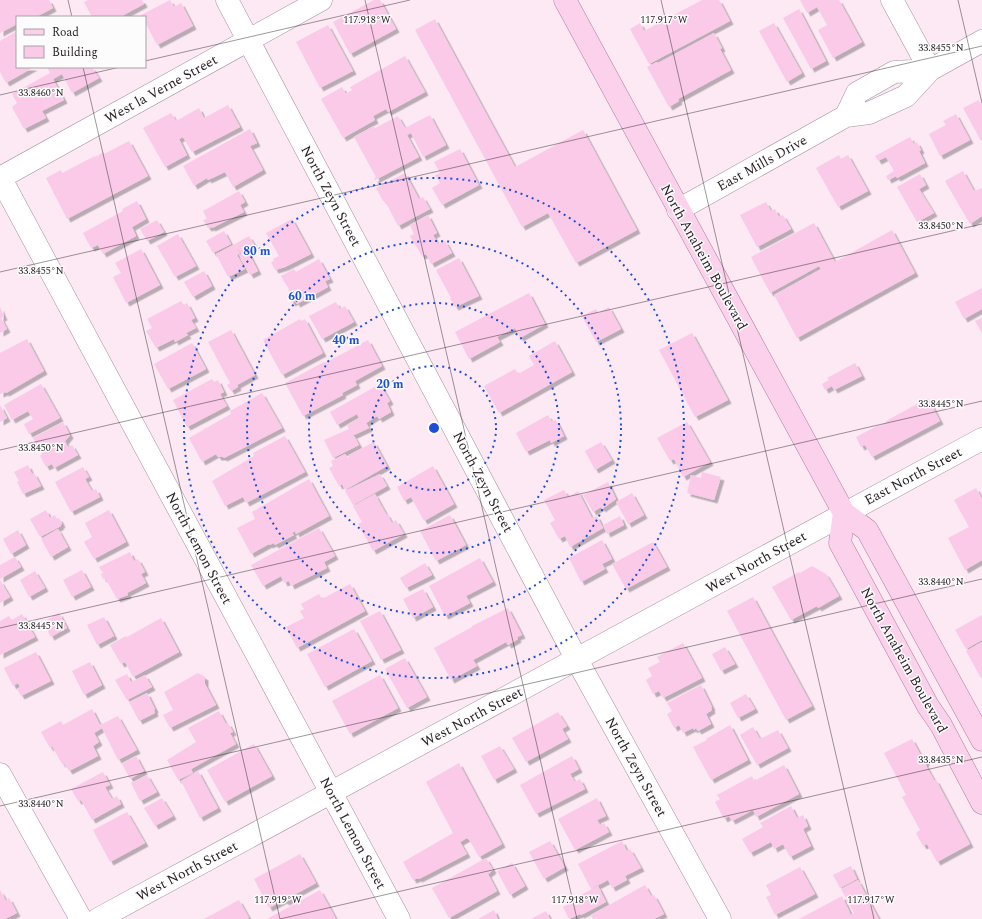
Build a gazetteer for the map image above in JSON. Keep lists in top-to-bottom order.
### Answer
{
  "streets": {
    "main road": ["North Anaheim Boulevard"],
    "street": [
      "West la Verne Street",
      "East Mills Drive",
      "North Zeyn Street",
      "East North Street",
      "North Lemon Street",
      "West North Street"
    ]
  },
  "crossings": [
    ["West la Verne Street", "North Zeyn Street"],
    ["West la Verne Street", "North Lemon Street"],
    ["East Mills Drive", "North Anaheim Boulevard"],
    ["North Zeyn Street", "West North Street"],
    ["North Anaheim Boulevard", "East North Street"],
    ["North Anaheim Boulevard", "West North Street"],
    ["East North Street", "West North Street"],
    ["North Lemon Street", "West North Street"]
  ],
  "legend": ["Road", "Building"],
  "coordinates": [
    "117.918°W",
    "117.917°W",
    "33.8455°N",
    "33.8460°N",
    "33.8450°N",
    "33.8445°N",
    "33.8440°N",
    "33.8435°N",
    "117.919°W"
  ],
  "rings": [
    "80 m",
    "60 m",
    "40 m",
    "20 m"
  ]
}
